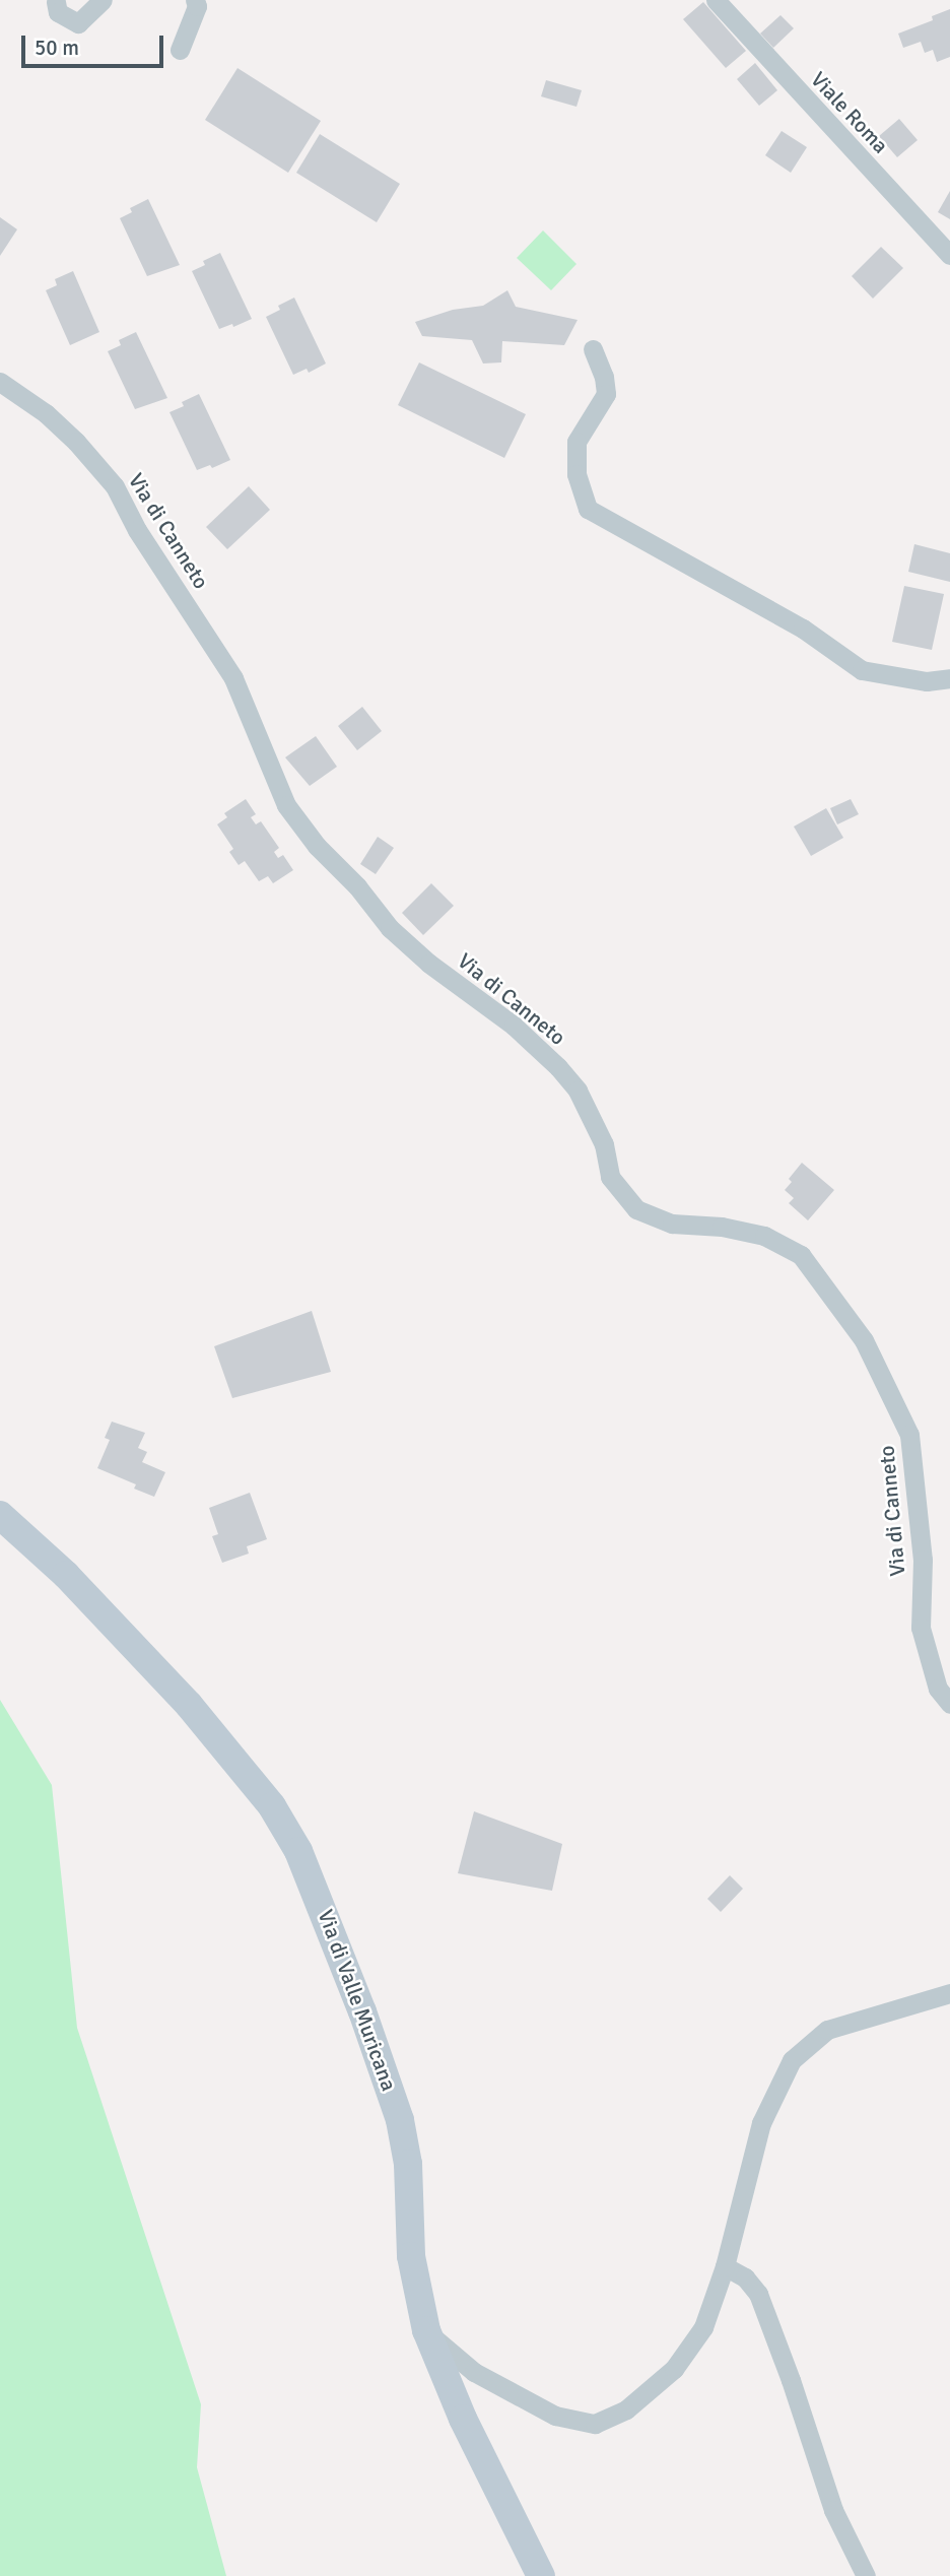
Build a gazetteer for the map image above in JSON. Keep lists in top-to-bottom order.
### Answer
{
  "streets": {
    "street": ["Viale Roma", "Via di Canneto", "Via di Valle Muricana"]
  },
  "scale_bar": "50 m"
}
